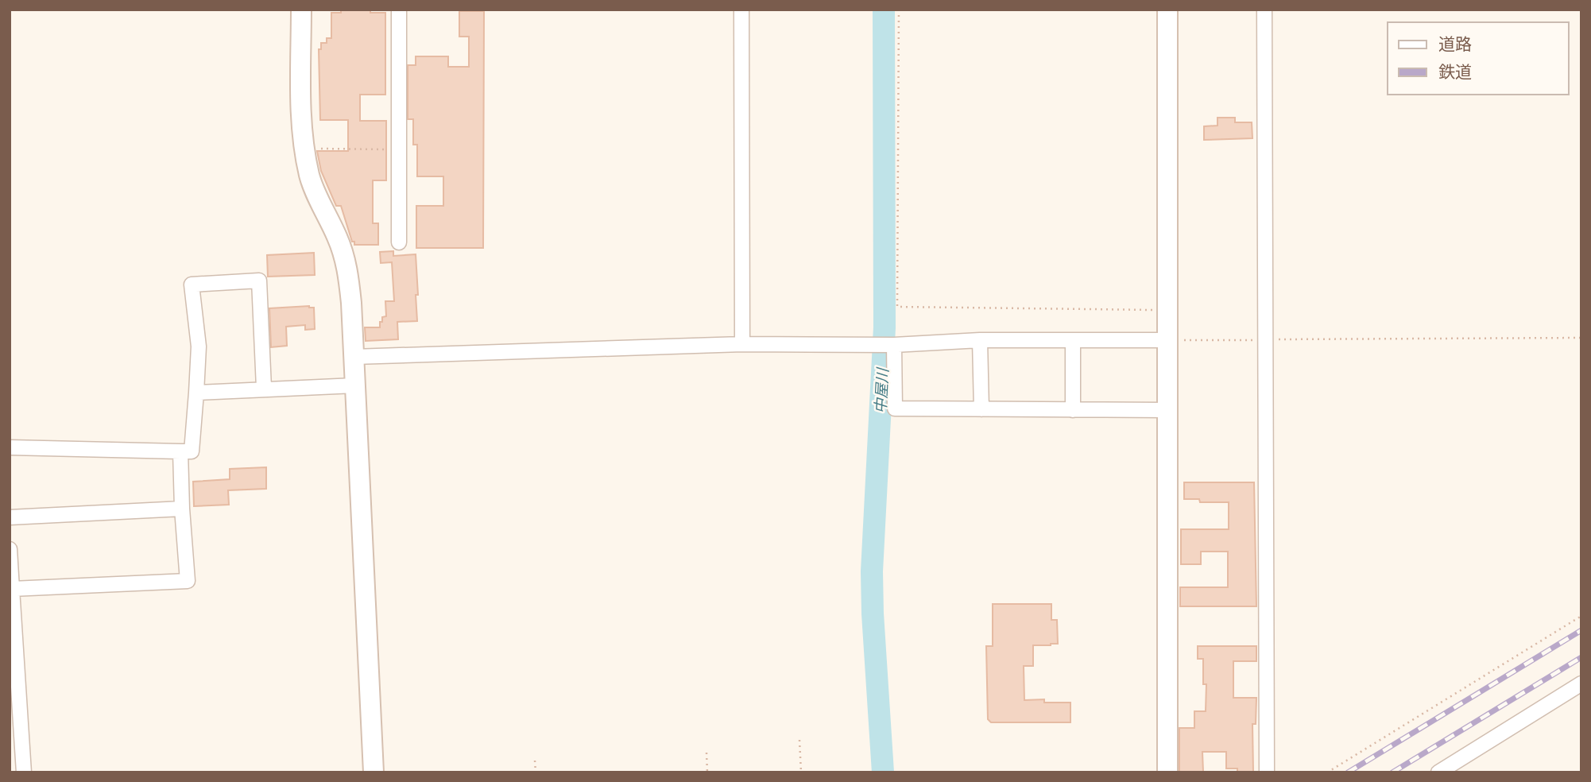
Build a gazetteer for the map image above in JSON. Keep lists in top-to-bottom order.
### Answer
{
  "water": ["中屋川"],
  "legend": ["道路", "鉄道"]
}
